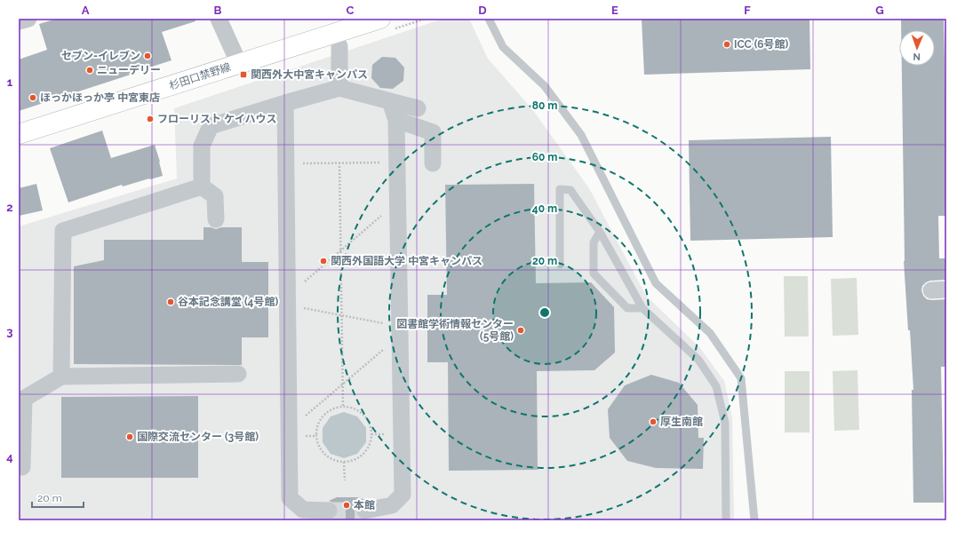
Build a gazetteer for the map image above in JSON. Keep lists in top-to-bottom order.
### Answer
{
  "streets": {
    "main road": ["杉田口禁野線"]
  },
  "places": {
    "other": [
      "ICC (6号館)",
      "セブン-イレブン",
      "ニューデリー",
      "ほっかほっか亭 中宮東店",
      "フローリスト ケイハウス",
      "関西外国語大学 中宮キャンパス",
      "谷本記念講堂 (4号館)",
      "図書館学術情報センター (5号館)",
      "厚生南館",
      "国際交流センター (3号館)",
      "本館"
    ],
    "transit": ["関西外大中宮キャンパス"]
  },
  "scale_bar": "20 m",
  "north": "bottom",
  "grid": {
    "columns": [
      "A",
      "B",
      "C",
      "D",
      "E",
      "F",
      "G"
    ],
    "rows": [
      "1",
      "2",
      "3",
      "4"
    ]
  },
  "rings": [
    "80 m",
    "60 m",
    "40 m",
    "20 m"
  ]
}
